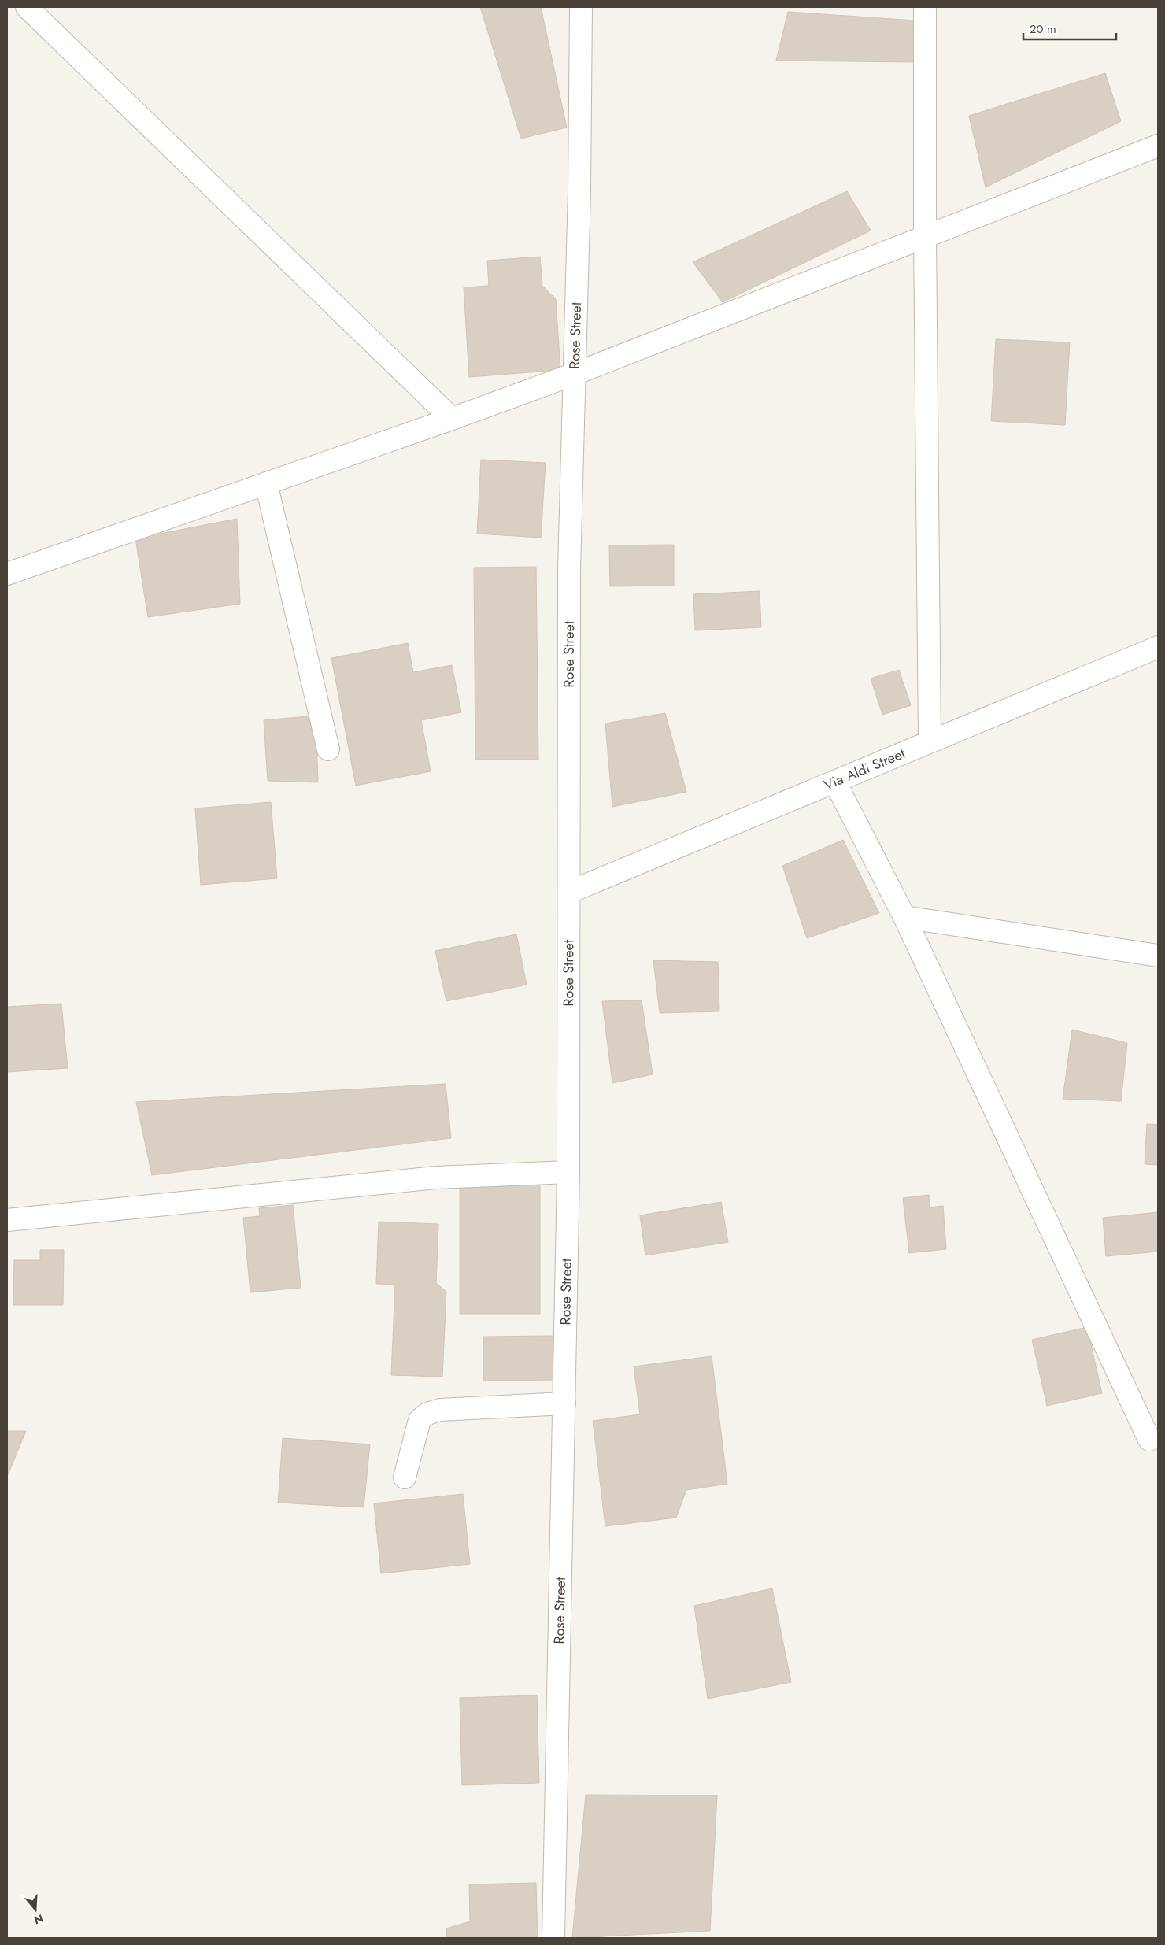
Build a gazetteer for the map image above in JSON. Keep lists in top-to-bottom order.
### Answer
{
  "streets": {
    "street": ["Rose Street", "Via Aldi Street"]
  },
  "crossings": [
    ["Rose Street", "Via Aldi Street"]
  ],
  "scale_bar": "20 m",
  "north": "bottom"
}
